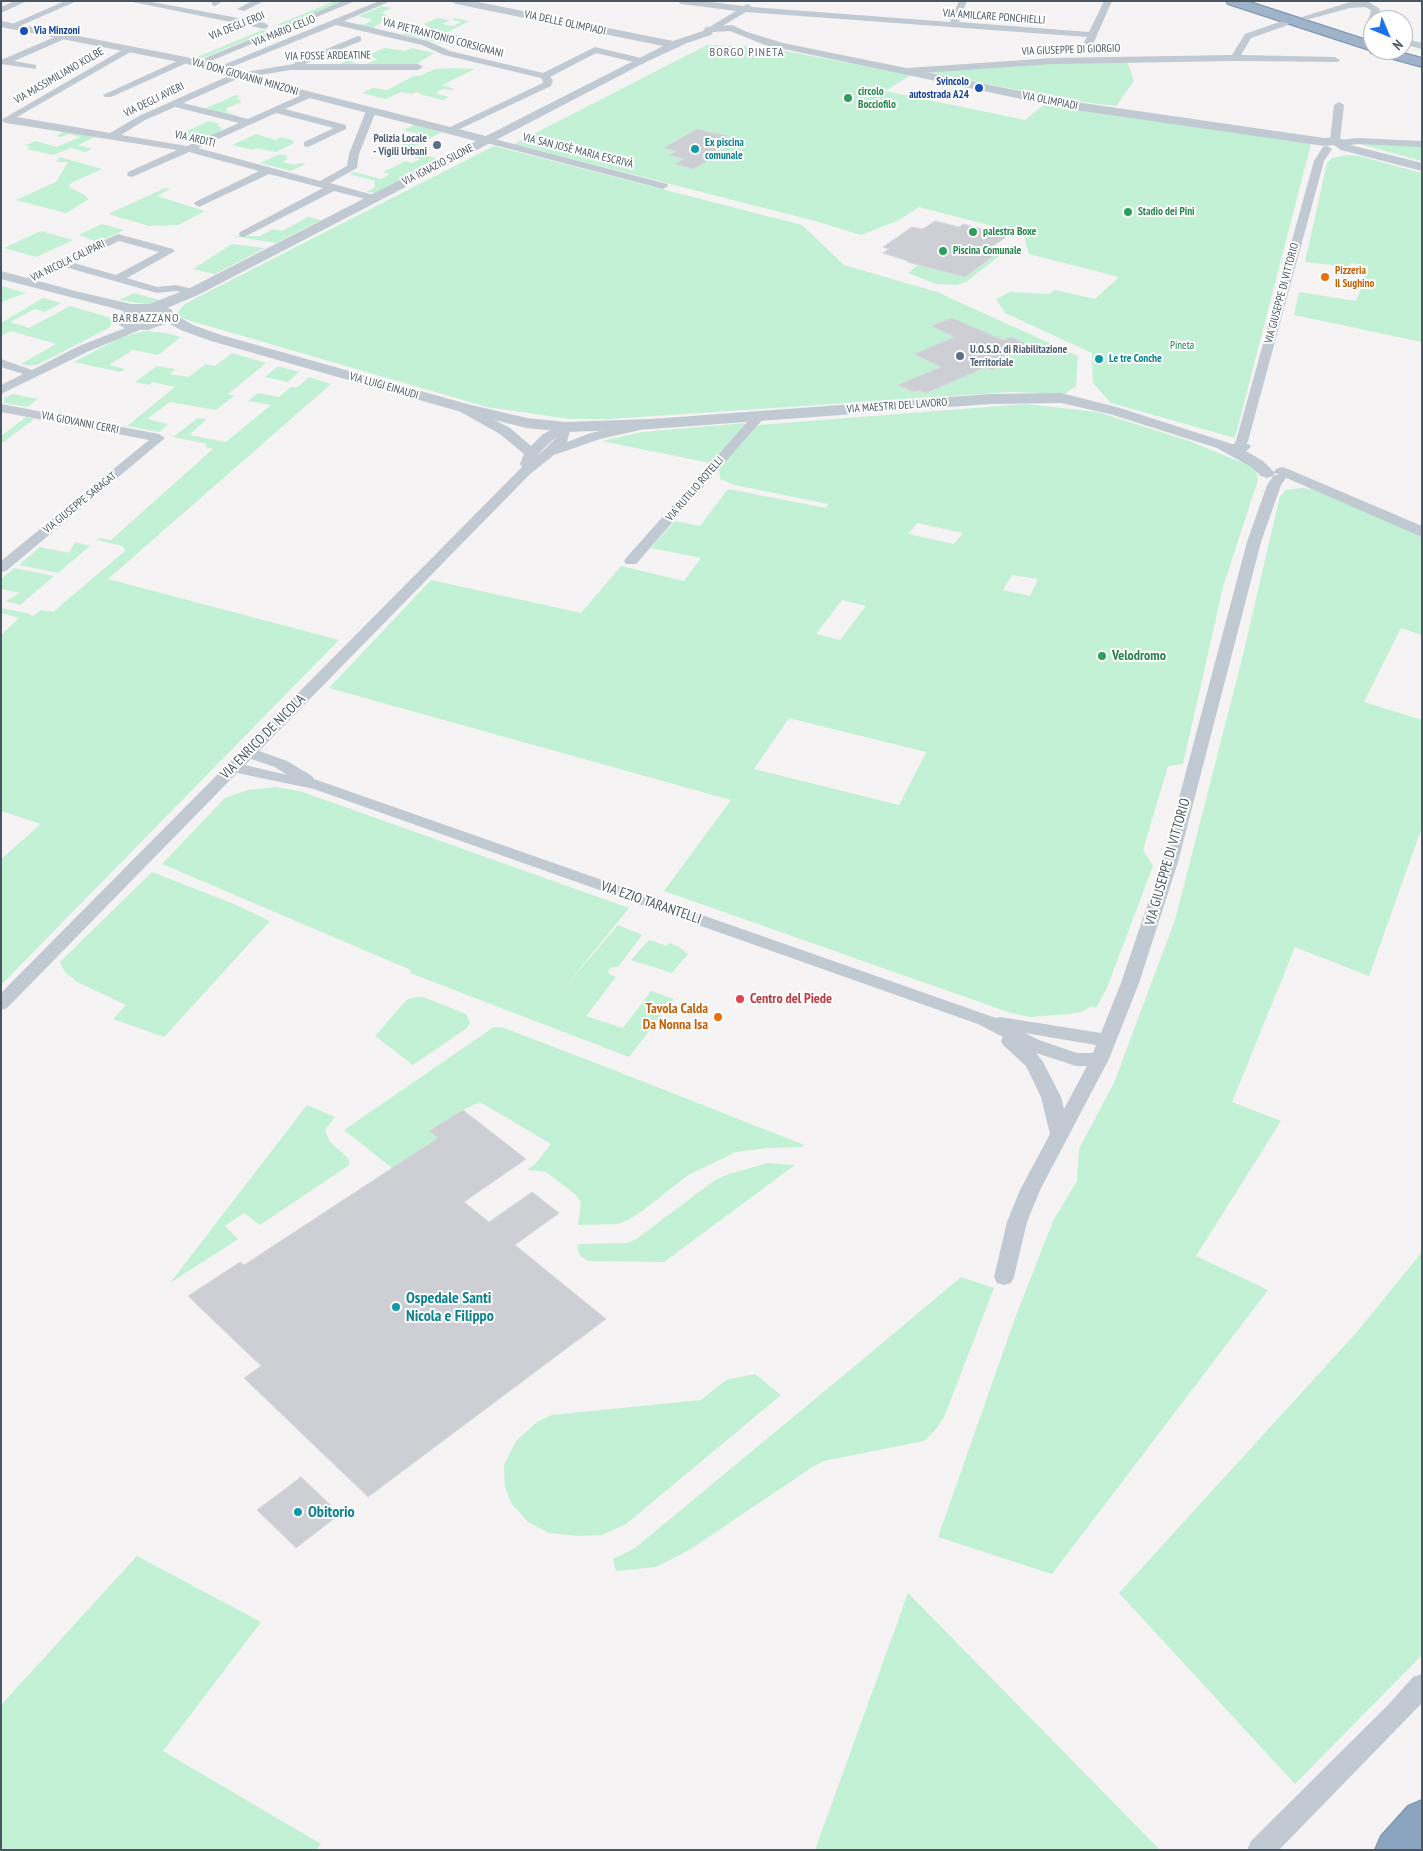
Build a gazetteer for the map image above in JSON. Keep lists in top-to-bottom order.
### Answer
{
  "streets": {
    "street": [
      "VIA AMILCARE PONCHIELLI",
      "VIA DELLE OLIMPIADI",
      "VIA DEGLI EROI",
      "VIA MARIO CELIO",
      "VIA PIETRANTONIO CORSIGNANI",
      "VIA GIUSEPPE DI GIORGIO",
      "VIA FOSSE ARDEATINE",
      "VIA MASSIMILIANO KOLBE",
      "VIA DON GIOVANNI MINZONI",
      "VIA DEGLI AVIERI",
      "VIA OLIMPIADI",
      "VIA ARDITI",
      "VIA SAN JOSÈ MARIA ESCRIVÀ",
      "VIA IGNAZIO SILONE",
      "VIA NICOLA CALIPARI",
      "VIA GIUSEPPE DI VITTORIO",
      "VIA LUIGI EINAUDI",
      "VIA MAESTRI DEL LAVORO",
      "VIA GIOVANNI CERRI",
      "VIA RUTILIO ROTELLI",
      "VIA GIUSEPPE SARAGAT",
      "VIA ENRICO DE NICOLA",
      "VIA EZIO TARANTELLI"
    ]
  },
  "crossings": [
    ["VIA DELLE OLIMPIADI", "VIA IGNAZIO SILONE"],
    ["VIA DEGLI EROI", "VIA DON GIOVANNI MINZONI"],
    ["VIA MARIO CELIO", "VIA PIETRANTONIO CORSIGNANI"],
    ["VIA MARIO CELIO", "VIA DON GIOVANNI MINZONI"],
    ["VIA GIUSEPPE DI GIORGIO", "VIA OLIMPIADI"],
    ["VIA FOSSE ARDEATINE", "VIA DON GIOVANNI MINZONI"],
    ["VIA FOSSE ARDEATINE", "VIA DEGLI AVIERI"],
    ["VIA MASSIMILIANO KOLBE", "VIA DON GIOVANNI MINZONI"],
    ["VIA MASSIMILIANO KOLBE", "VIA ARDITI"],
    ["VIA DON GIOVANNI MINZONI", "VIA DEGLI AVIERI"],
    ["VIA DON GIOVANNI MINZONI", "VIA SAN JOSÈ MARIA ESCRIVÀ"],
    ["VIA DON GIOVANNI MINZONI", "VIA IGNAZIO SILONE"],
    ["VIA DEGLI AVIERI", "VIA ARDITI"],
    ["VIA OLIMPIADI", "VIA IGNAZIO SILONE"],
    ["VIA OLIMPIADI", "VIA GIUSEPPE DI VITTORIO"],
    ["VIA ARDITI", "VIA IGNAZIO SILONE"],
    ["VIA SAN JOSÈ MARIA ESCRIVÀ", "VIA IGNAZIO SILONE"],
    ["VIA IGNAZIO SILONE", "VIA LUIGI EINAUDI"],
    ["VIA NICOLA CALIPARI", "VIA LUIGI EINAUDI"],
    ["VIA GIUSEPPE DI VITTORIO", "VIA MAESTRI DEL LAVORO"],
    ["VIA LUIGI EINAUDI", "VIA MAESTRI DEL LAVORO"],
    ["VIA MAESTRI DEL LAVORO", "VIA RUTILIO ROTELLI"],
    ["VIA GIOVANNI CERRI", "VIA GIUSEPPE SARAGAT"]
  ],
  "districts": ["BORGO PINETA", "BARBAZZANO"],
  "parks": ["Pineta"],
  "places": [
    "Via Minzoni",
    "Svincolo autostrada A24",
    "circolo Bocciofilo",
    "Polizia Locale - Vigili Urbani",
    "Ex piscina comunale",
    "Stadio dei Pini",
    "palestra Boxe",
    "Piscina Comunale",
    "Pizzeria Il Sughino",
    "U.O.S.D. di Riabilitazione Territoriale",
    "Le tre Conche",
    "Velodromo",
    "Centro del Piede",
    "Tavola Calda Da Nonna Isa",
    "Ospedale Santi Nicola e Filippo",
    "Obitorio"
  ],
  "north": "bottom right"
}
